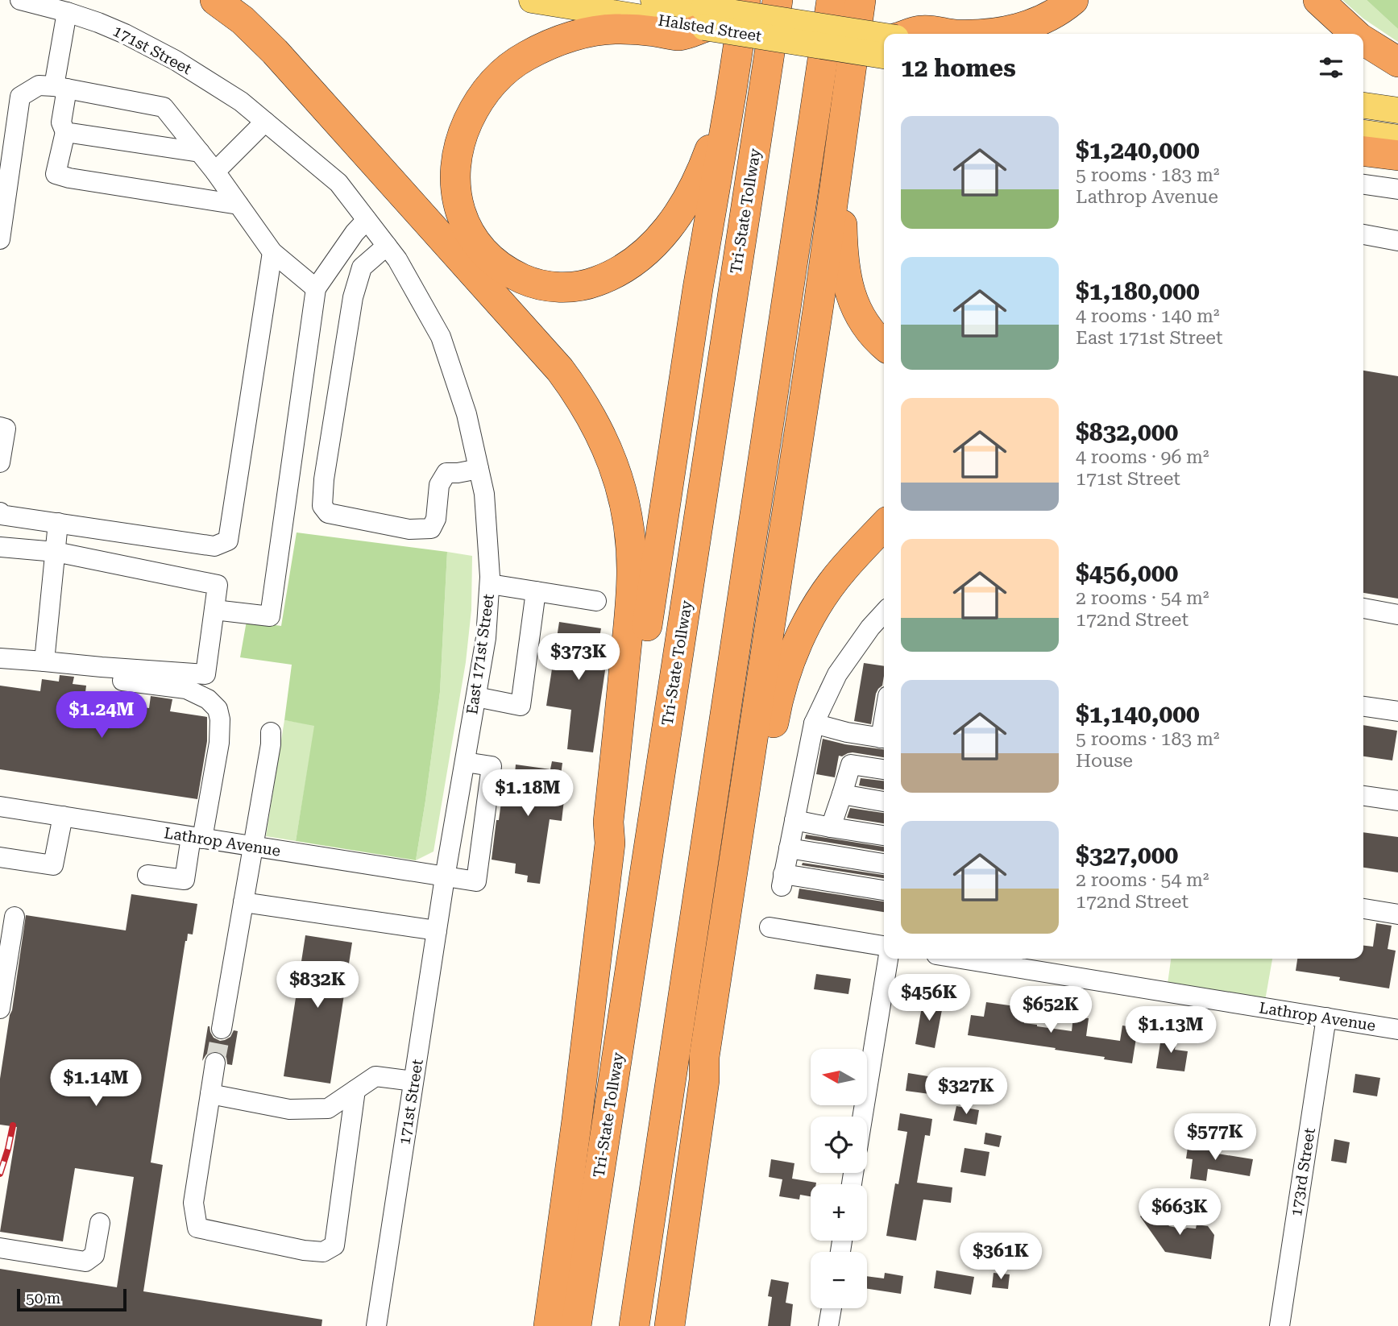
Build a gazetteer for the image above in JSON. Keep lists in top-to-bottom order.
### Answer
{
  "streets": {
    "highway": ["Tri-State Tollway"],
    "main road": ["Halsted Street"],
    "street": [
      "171st Street",
      "East 171st Street",
      "Lathrop Avenue",
      "173rd Street"
    ]
  },
  "crossings": [
    ["171st Street", "East 171st Street"],
    ["171st Street", "Lathrop Avenue"],
    ["East 171st Street", "Lathrop Avenue"],
    ["Lathrop Avenue", "173rd Street"]
  ],
  "scale_bar": "50 m",
  "north": "left",
  "page": {
    "heading": "12 homes",
    "list": [
      {
        "name": "$1,240,000",
        "note": "5 rooms · 183 m² · Lathrop Avenue"
      },
      {
        "name": "$1,180,000",
        "note": "4 rooms · 140 m² · East 171st Street"
      },
      {
        "name": "$832,000",
        "note": "4 rooms · 96 m² · 171st Street"
      },
      {
        "name": "$456,000",
        "note": "2 rooms · 54 m² · 172nd Street"
      },
      {
        "name": "$1,140,000",
        "note": "5 rooms · 183 m² · House"
      },
      {
        "name": "$327,000",
        "note": "2 rooms · 54 m² · 172nd Street"
      }
    ],
    "price": [
      "$373K",
      "$1.24M",
      "$1.18M",
      "$832K",
      "$456K",
      "$652K",
      "$1.13M",
      "$1.14M",
      "$327K",
      "$577K",
      "$663K",
      "$361K"
    ],
    "map_buttons": ["+", "−"],
    "scale": "50 m"
  }
}
